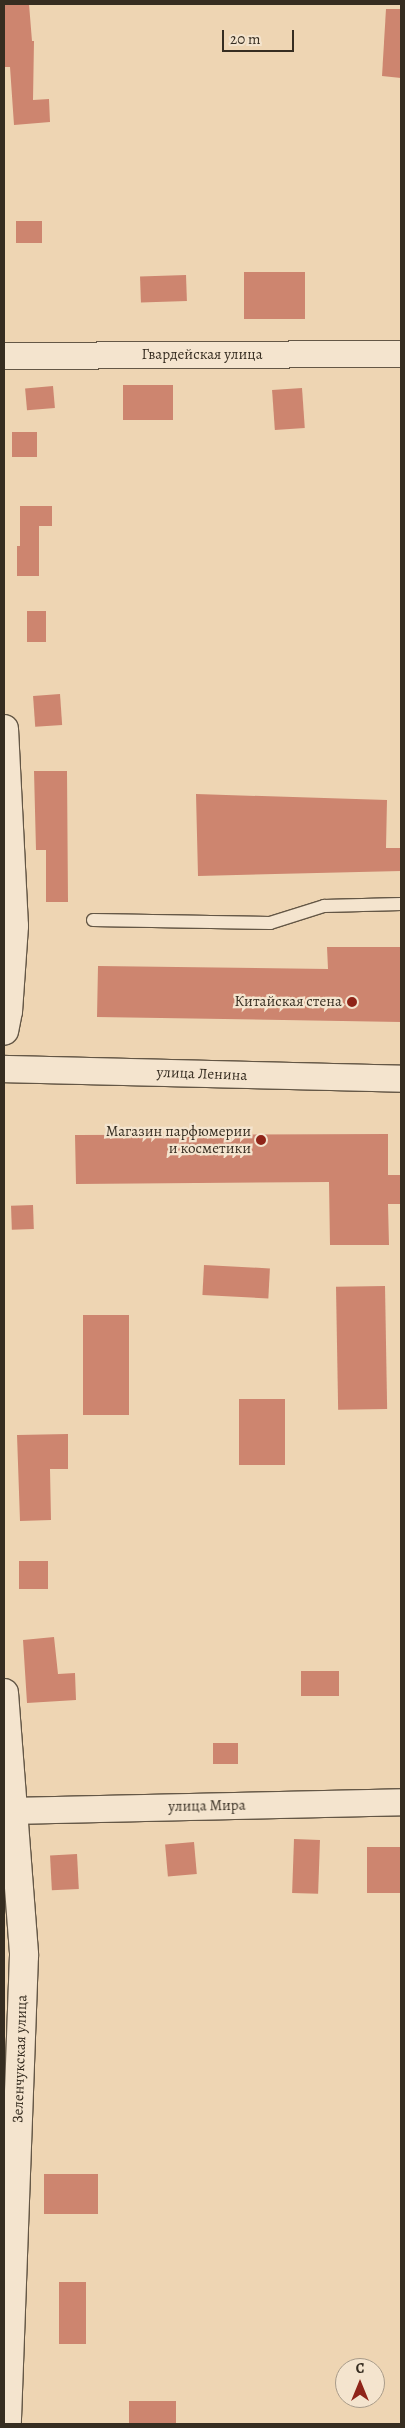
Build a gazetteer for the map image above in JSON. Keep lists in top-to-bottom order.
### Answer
{
  "streets": {
    "street": [
      "Гвардейская улица",
      "улица Ленина",
      "улица Мира",
      "Зеленчукская улица"
    ]
  },
  "crossings": [
    ["улица Мира", "Зеленчукская улица"]
  ],
  "places": ["Китайская стена", "Магазин парфюмерии и косметики"],
  "scale_bar": "20 m",
  "north": "top"
}
